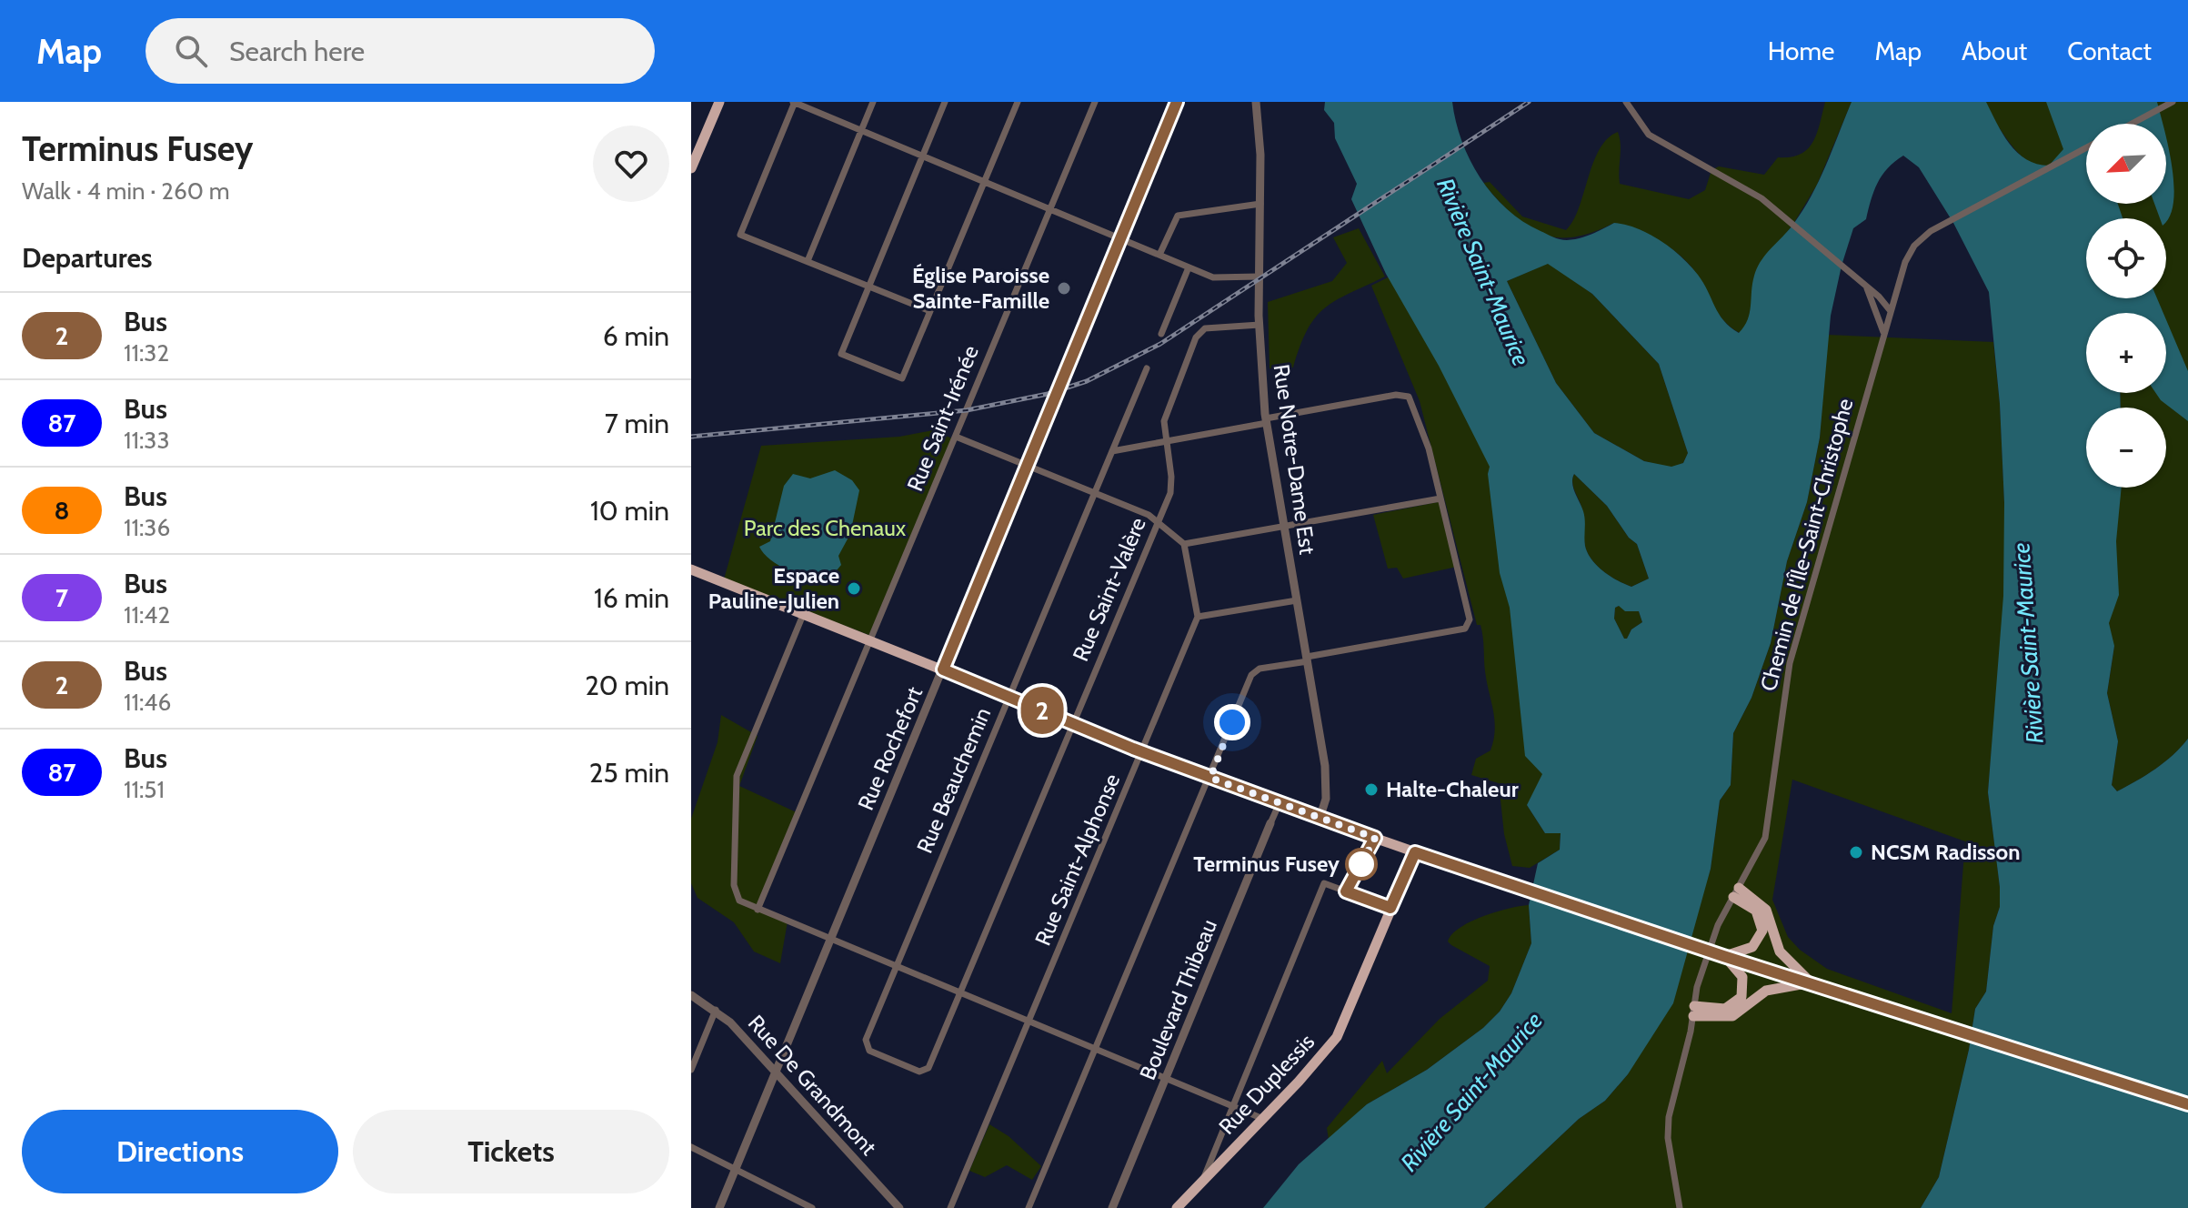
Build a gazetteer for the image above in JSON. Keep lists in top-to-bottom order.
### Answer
{
  "streets": {
    "main road": ["Rue Duplessis"],
    "street": [
      "Rue Saint-Irénée",
      "Rue Notre-Dame Est",
      "Chemin de l'Île-Saint-Christophe",
      "Rue Saint-Valère",
      "Rue Rochefort",
      "Rue Beauchemin",
      "Rue Saint-Alphonse",
      "Boulevard Thibeau",
      "Rue De Grandmont"
    ]
  },
  "crossings": [
    ["Rue Notre-Dame Est", "Rue Saint-Valère"],
    ["Rue Saint-Valère", "Rue Beauchemin"],
    ["Rue Rochefort", "Rue De Grandmont"]
  ],
  "water": ["Rivière Saint-Maurice"],
  "parks": ["Parc des Chenaux"],
  "places": [
    "Église Paroisse Sainte-Famille",
    "Espace Pauline-Julien",
    "Halte-Chaleur",
    "NCSM Radisson",
    "Terminus Fusey"
  ],
  "lines": ["bus line 2"],
  "north": "bottom left",
  "page": {
    "header": "Map",
    "search": "Search here",
    "nav": [
      "Home",
      "Map",
      "About",
      "Contact"
    ],
    "heading": [
      ["Terminus Fusey", "Walk · 4 min · 260 m"],
      "Departures"
    ],
    "on_map": "2",
    "map_buttons": ["+", "−"],
    "list": [
      {
        "mark": "2",
        "name": "Bus",
        "note": "11:32",
        "value": "6 min"
      },
      {
        "mark": "87",
        "name": "Bus",
        "note": "11:33",
        "value": "7 min"
      },
      {
        "mark": "8",
        "name": "Bus",
        "note": "11:36",
        "value": "10 min"
      },
      {
        "mark": "7",
        "name": "Bus",
        "note": "11:42",
        "value": "16 min"
      },
      {
        "mark": "2",
        "name": "Bus",
        "note": "11:46",
        "value": "20 min"
      },
      {
        "mark": "87",
        "name": "Bus",
        "note": "11:51",
        "value": "25 min"
      }
    ],
    "buttons": ["Directions", "Tickets"]
  }
}
